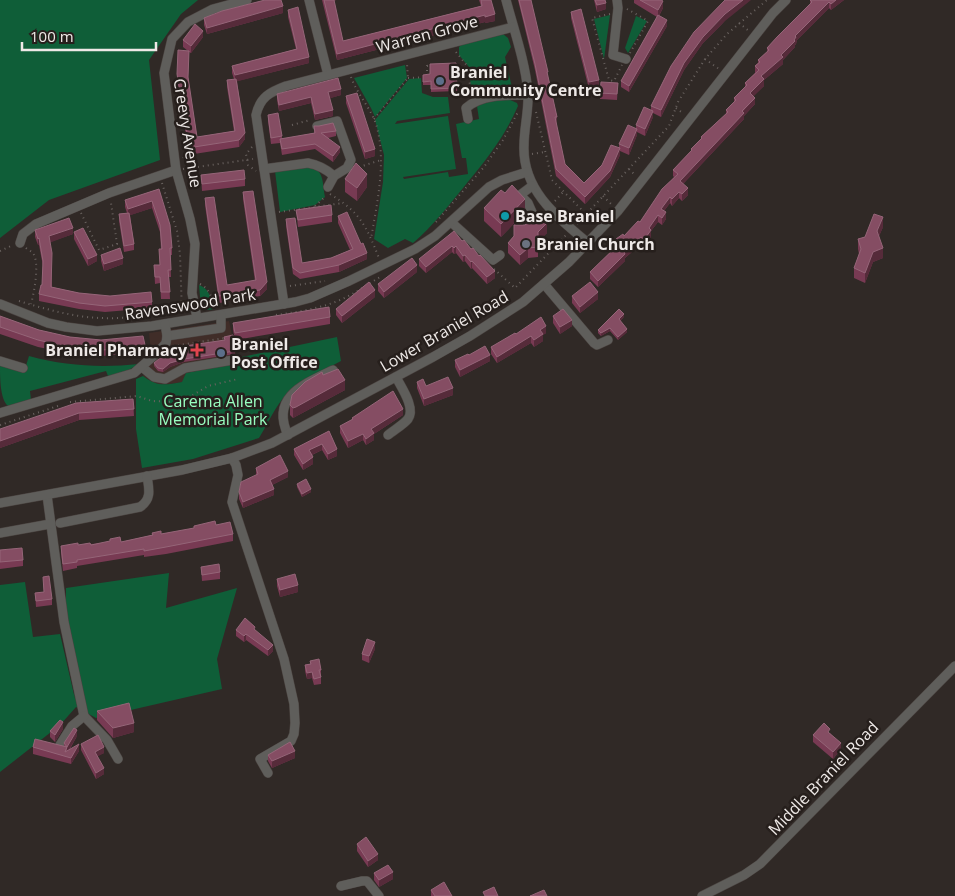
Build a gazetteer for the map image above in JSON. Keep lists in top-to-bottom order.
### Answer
{
  "streets": {
    "street": [
      "Warren Grove",
      "Creevy Avenue",
      "Ravenswood Park",
      "Lower Braniel Road",
      "Middle Braniel Road"
    ]
  },
  "crossings": [
    ["Warren Grove", "Ravenswood Park"],
    ["Creevy Avenue", "Ravenswood Park"]
  ],
  "parks": ["Carema Allen Memorial Park"],
  "places": {
    "other": [
      "Braniel Community Centre",
      "Base Braniel",
      "Braniel Church",
      "Braniel Post Office"
    ],
    "health": ["Braniel Pharmacy"]
  },
  "scale_bar": "100 m"
}
